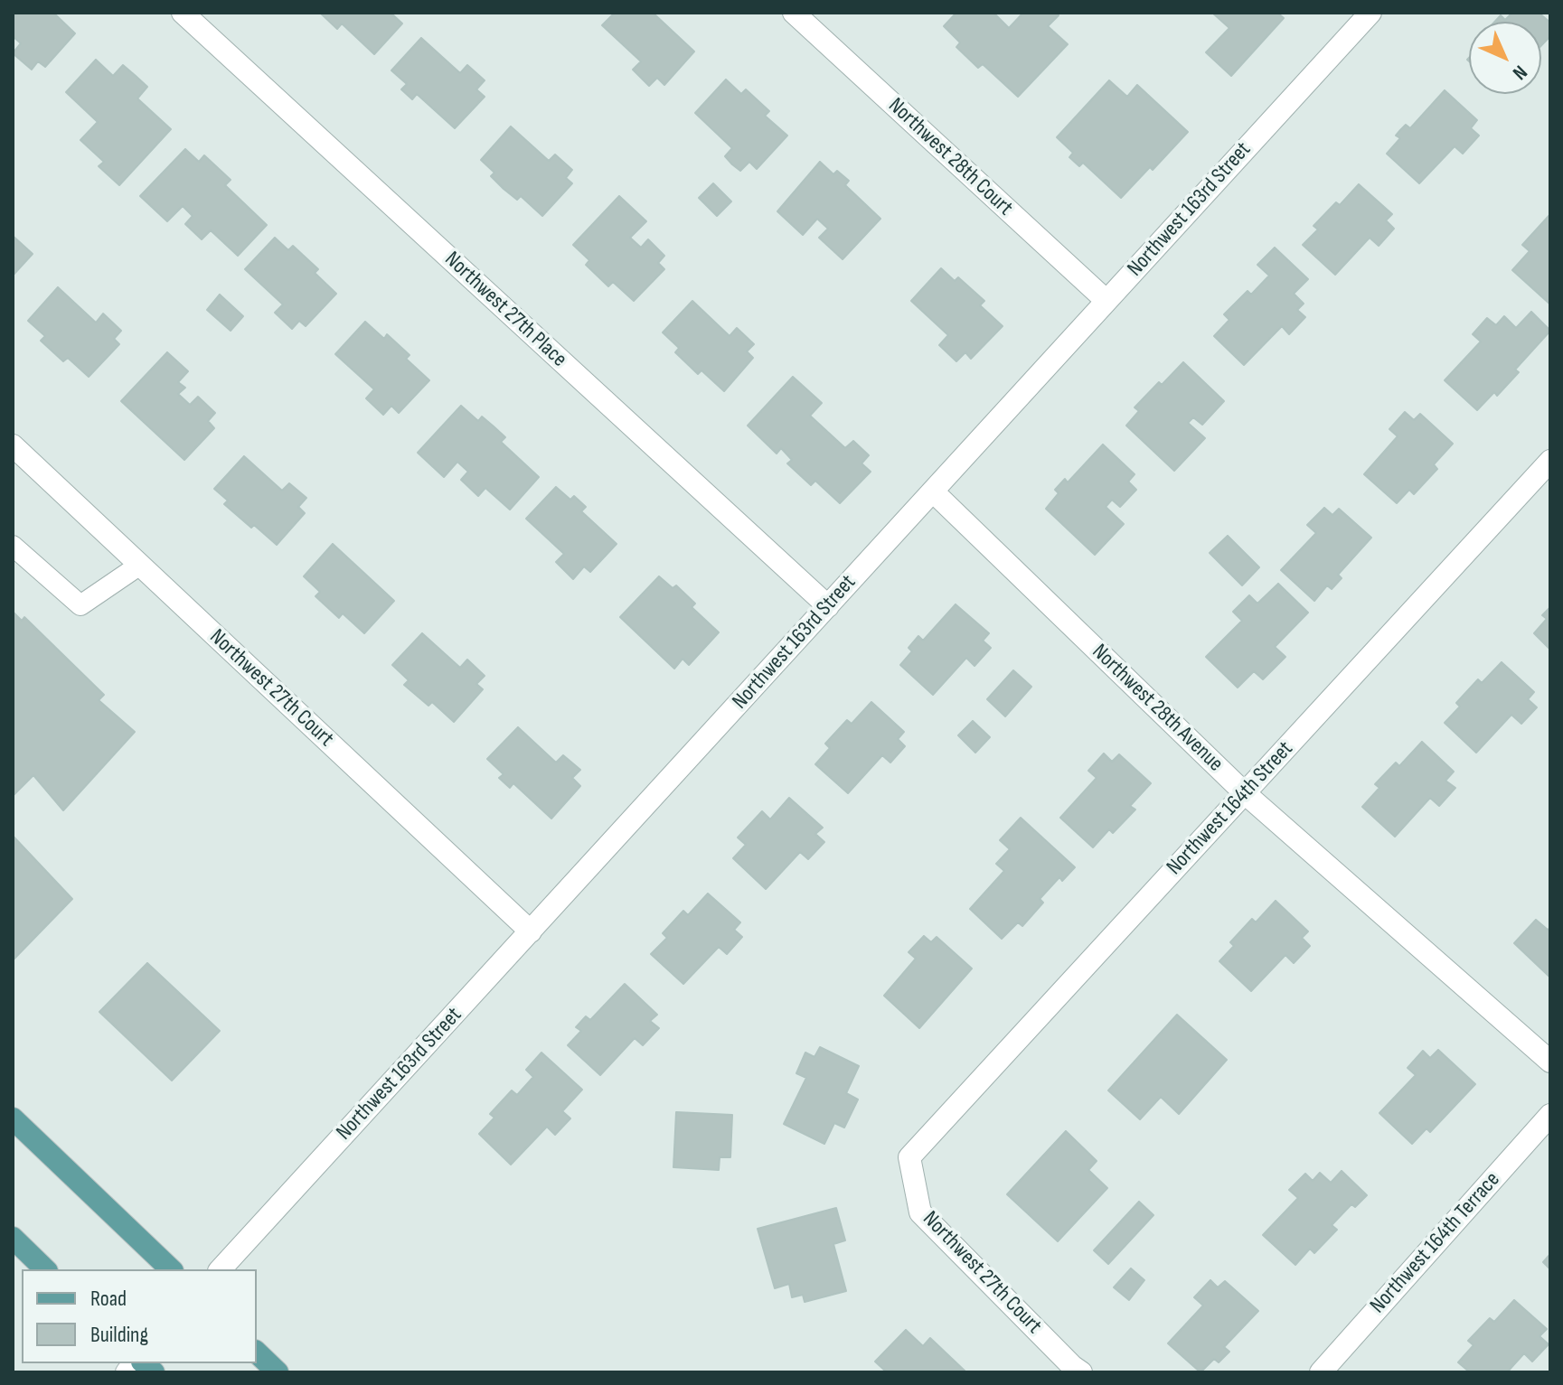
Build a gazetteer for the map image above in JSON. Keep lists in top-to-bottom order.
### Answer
{
  "streets": {
    "street": [
      "Northwest 28th Court",
      "Northwest 163rd Street",
      "Northwest 27th Place",
      "Northwest 27th Court",
      "Northwest 28th Avenue",
      "Northwest 164th Street",
      "Northwest 164th Terrace"
    ]
  },
  "crossings": [
    ["Northwest 28th Court", "Northwest 163rd Street"],
    ["Northwest 163rd Street", "Northwest 27th Place"],
    ["Northwest 163rd Street", "Northwest 27th Court"],
    ["Northwest 163rd Street", "Northwest 28th Avenue"],
    ["Northwest 27th Court", "Northwest 164th Street"],
    ["Northwest 28th Avenue", "Northwest 164th Street"]
  ],
  "legend": ["Road", "Building"],
  "north": "bottom right"
}
